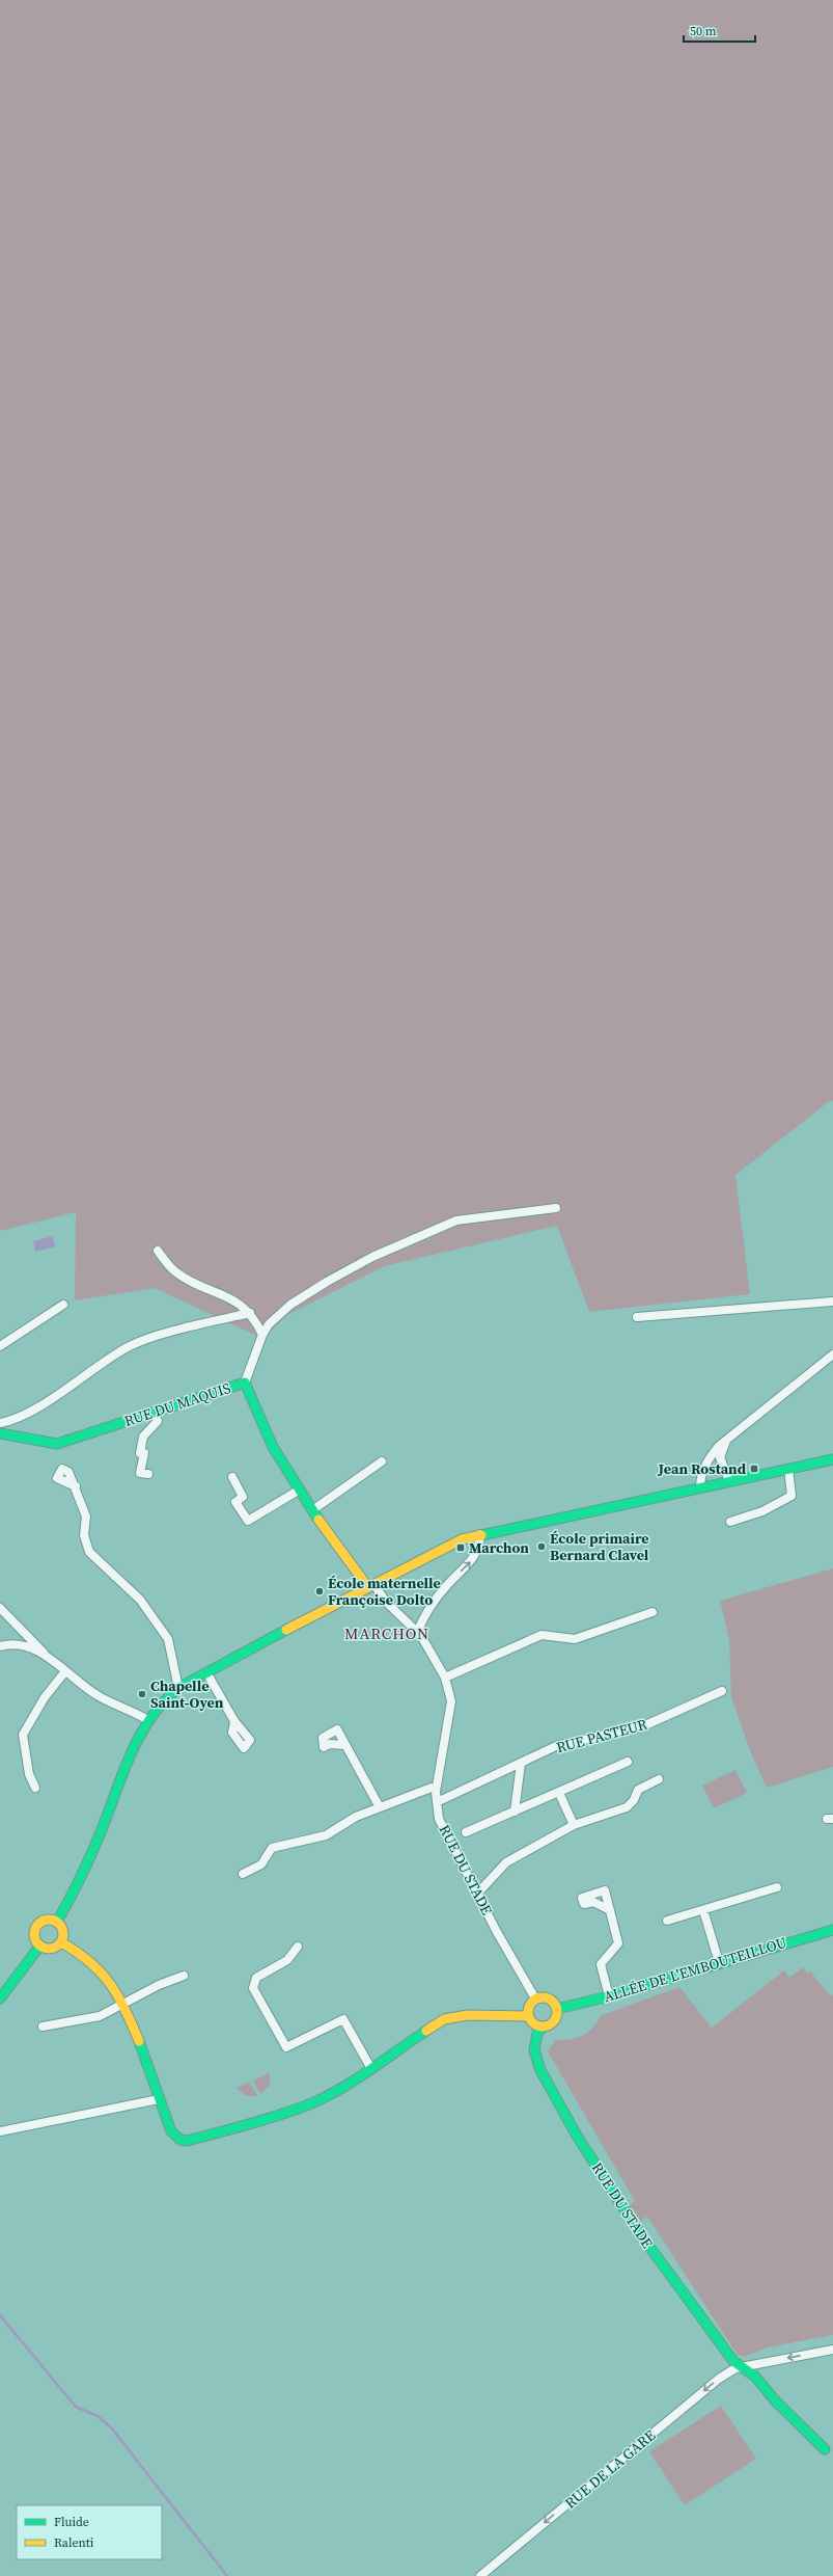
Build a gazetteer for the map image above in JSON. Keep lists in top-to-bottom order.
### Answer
{
  "streets": {
    "street": [
      "RUE DU MAQUIS",
      "RUE PASTEUR",
      "RUE DU STADE",
      "ALLÉE DE L'EMBOUTEILLOU",
      "RUE DE LA GARE"
    ]
  },
  "crossings": [
    ["RUE DU MAQUIS", "RUE DU STADE"],
    ["RUE PASTEUR", "RUE DU STADE"],
    ["RUE DU STADE", "ALLÉE DE L'EMBOUTEILLOU"],
    ["RUE DU STADE", "RUE DE LA GARE"]
  ],
  "one_way": ["RUE DE LA GARE"],
  "districts": ["MARCHON"],
  "places": {
    "transit": ["Jean Rostand", "Marchon"],
    "other": ["École primaire Bernard Clavel", "École maternelle Françoise Dolto", "Chapelle Saint-Oyen"]
  },
  "legend": ["Fluide", "Ralenti"],
  "scale_bar": "50 m"
}
